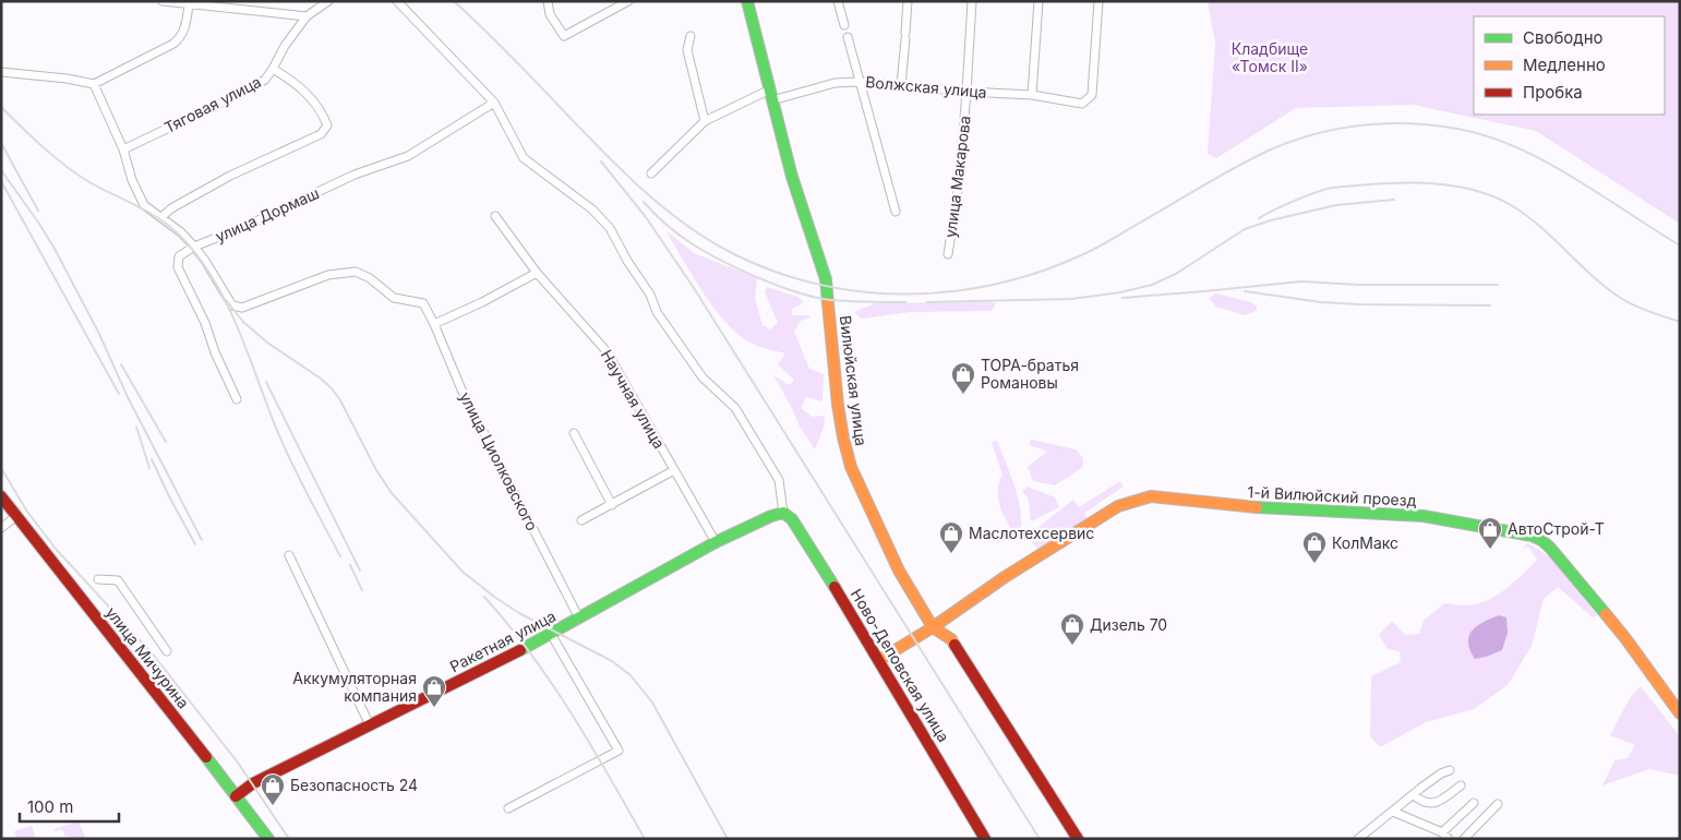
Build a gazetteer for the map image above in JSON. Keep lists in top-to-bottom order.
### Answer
{
  "streets": {
    "street": [
      "Волжская улица",
      "Тяговая улица",
      "улица Макарова",
      "улица Дормаш",
      "Вилюйская улица",
      "Научная улица",
      "улица Циолковского",
      "1-й Вилюйский проезд",
      "Ракетная улица",
      "улица Мичурина",
      "Ново-Деповская улица"
    ]
  },
  "crossings": [
    ["Волжская улица", "улица Макарова"],
    ["Волжская улица", "Вилюйская улица"],
    ["улица Дормаш", "улица Циолковского"],
    ["Вилюйская улица", "1-й Вилюйский проезд"],
    ["Научная улица", "Ракетная улица"],
    ["улица Циолковского", "Ракетная улица"],
    ["1-й Вилюйский проезд", "Ново-Деповская улица"],
    ["Ракетная улица", "улица Мичурина"],
    ["Ракетная улица", "Ново-Деповская улица"]
  ],
  "parks": ["Кладбище «Томск II»"],
  "places": {
    "shop": [
      "ТОРА-братья Романовы",
      "АвтоСтрой-Т",
      "Маслотехсервис",
      "КолМакс",
      "Дизель 70",
      "Аккумуляторная компания",
      "Безопасность 24"
    ]
  },
  "legend": ["Свободно", "Медленно", "Пробка"],
  "scale_bar": "100 m"
}
